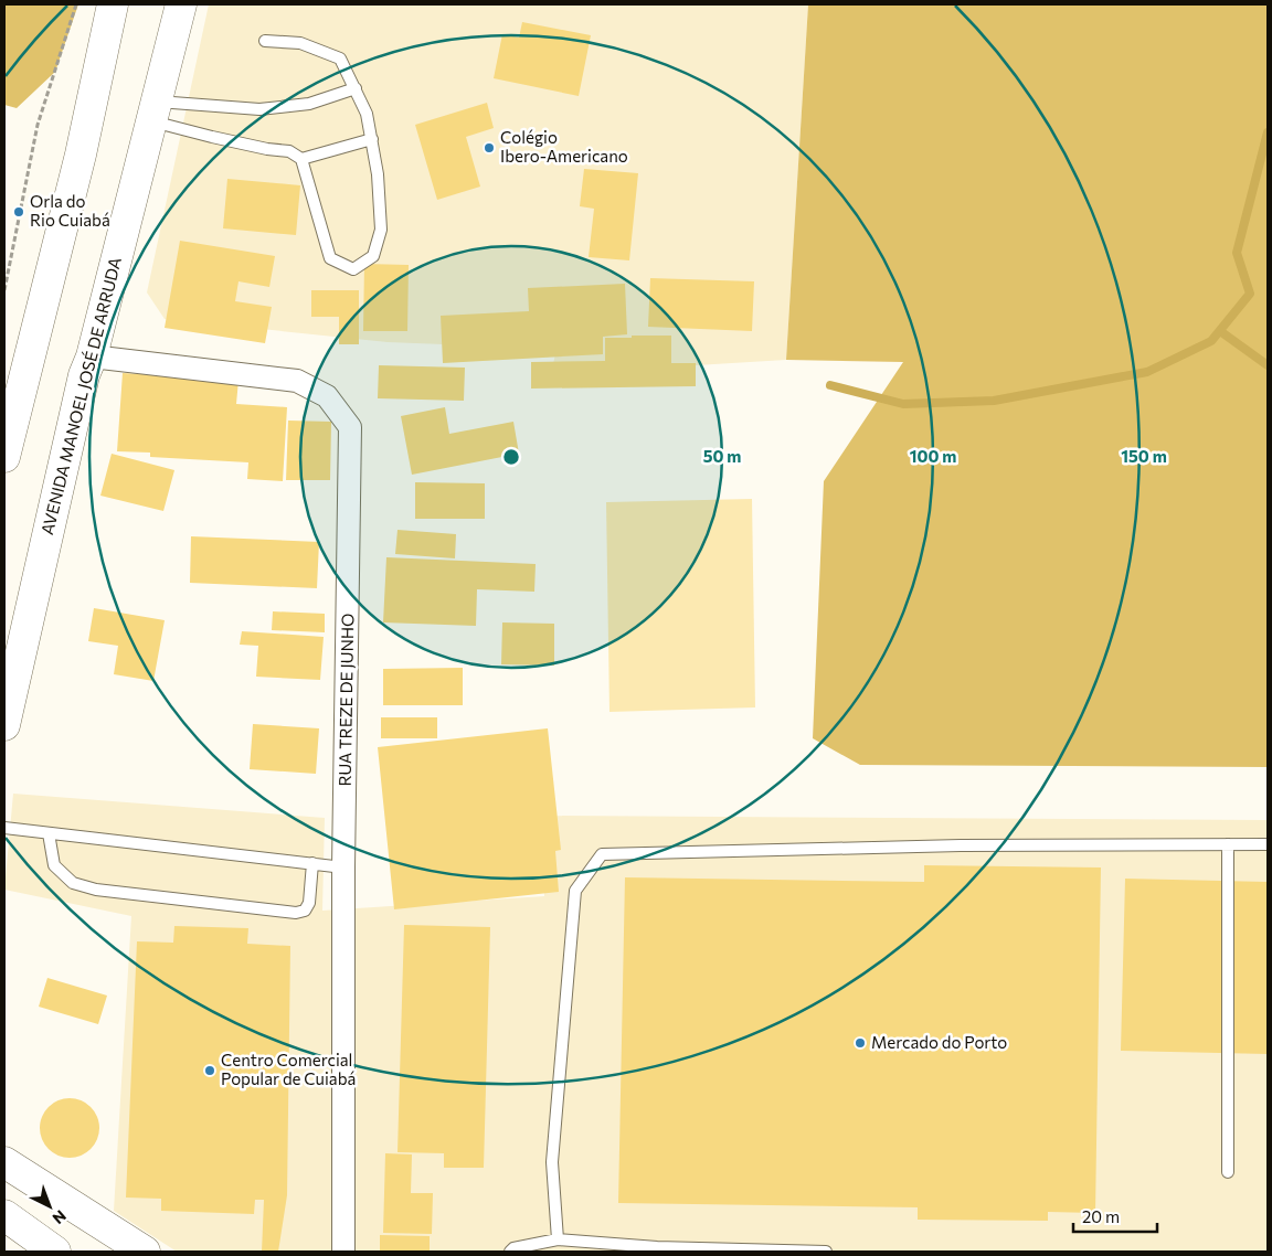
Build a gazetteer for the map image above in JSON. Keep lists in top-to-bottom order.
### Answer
{
  "streets": {
    "main road": ["AVENIDA MANOEL JOSÉ DE ARRUDA"],
    "street": ["RUA TREZE DE JUNHO"]
  },
  "crossings": [
    ["AVENIDA MANOEL JOSÉ DE ARRUDA", "RUA TREZE DE JUNHO"]
  ],
  "places": [
    "Colégio Ibero-Americano",
    "Orla do Rio Cuiabá",
    "Mercado do Porto",
    "Centro Comercial Popular de Cuiabá"
  ],
  "scale_bar": "20 m",
  "north": "bottom right",
  "rings": ["50 m", "100 m", "150 m"]
}
